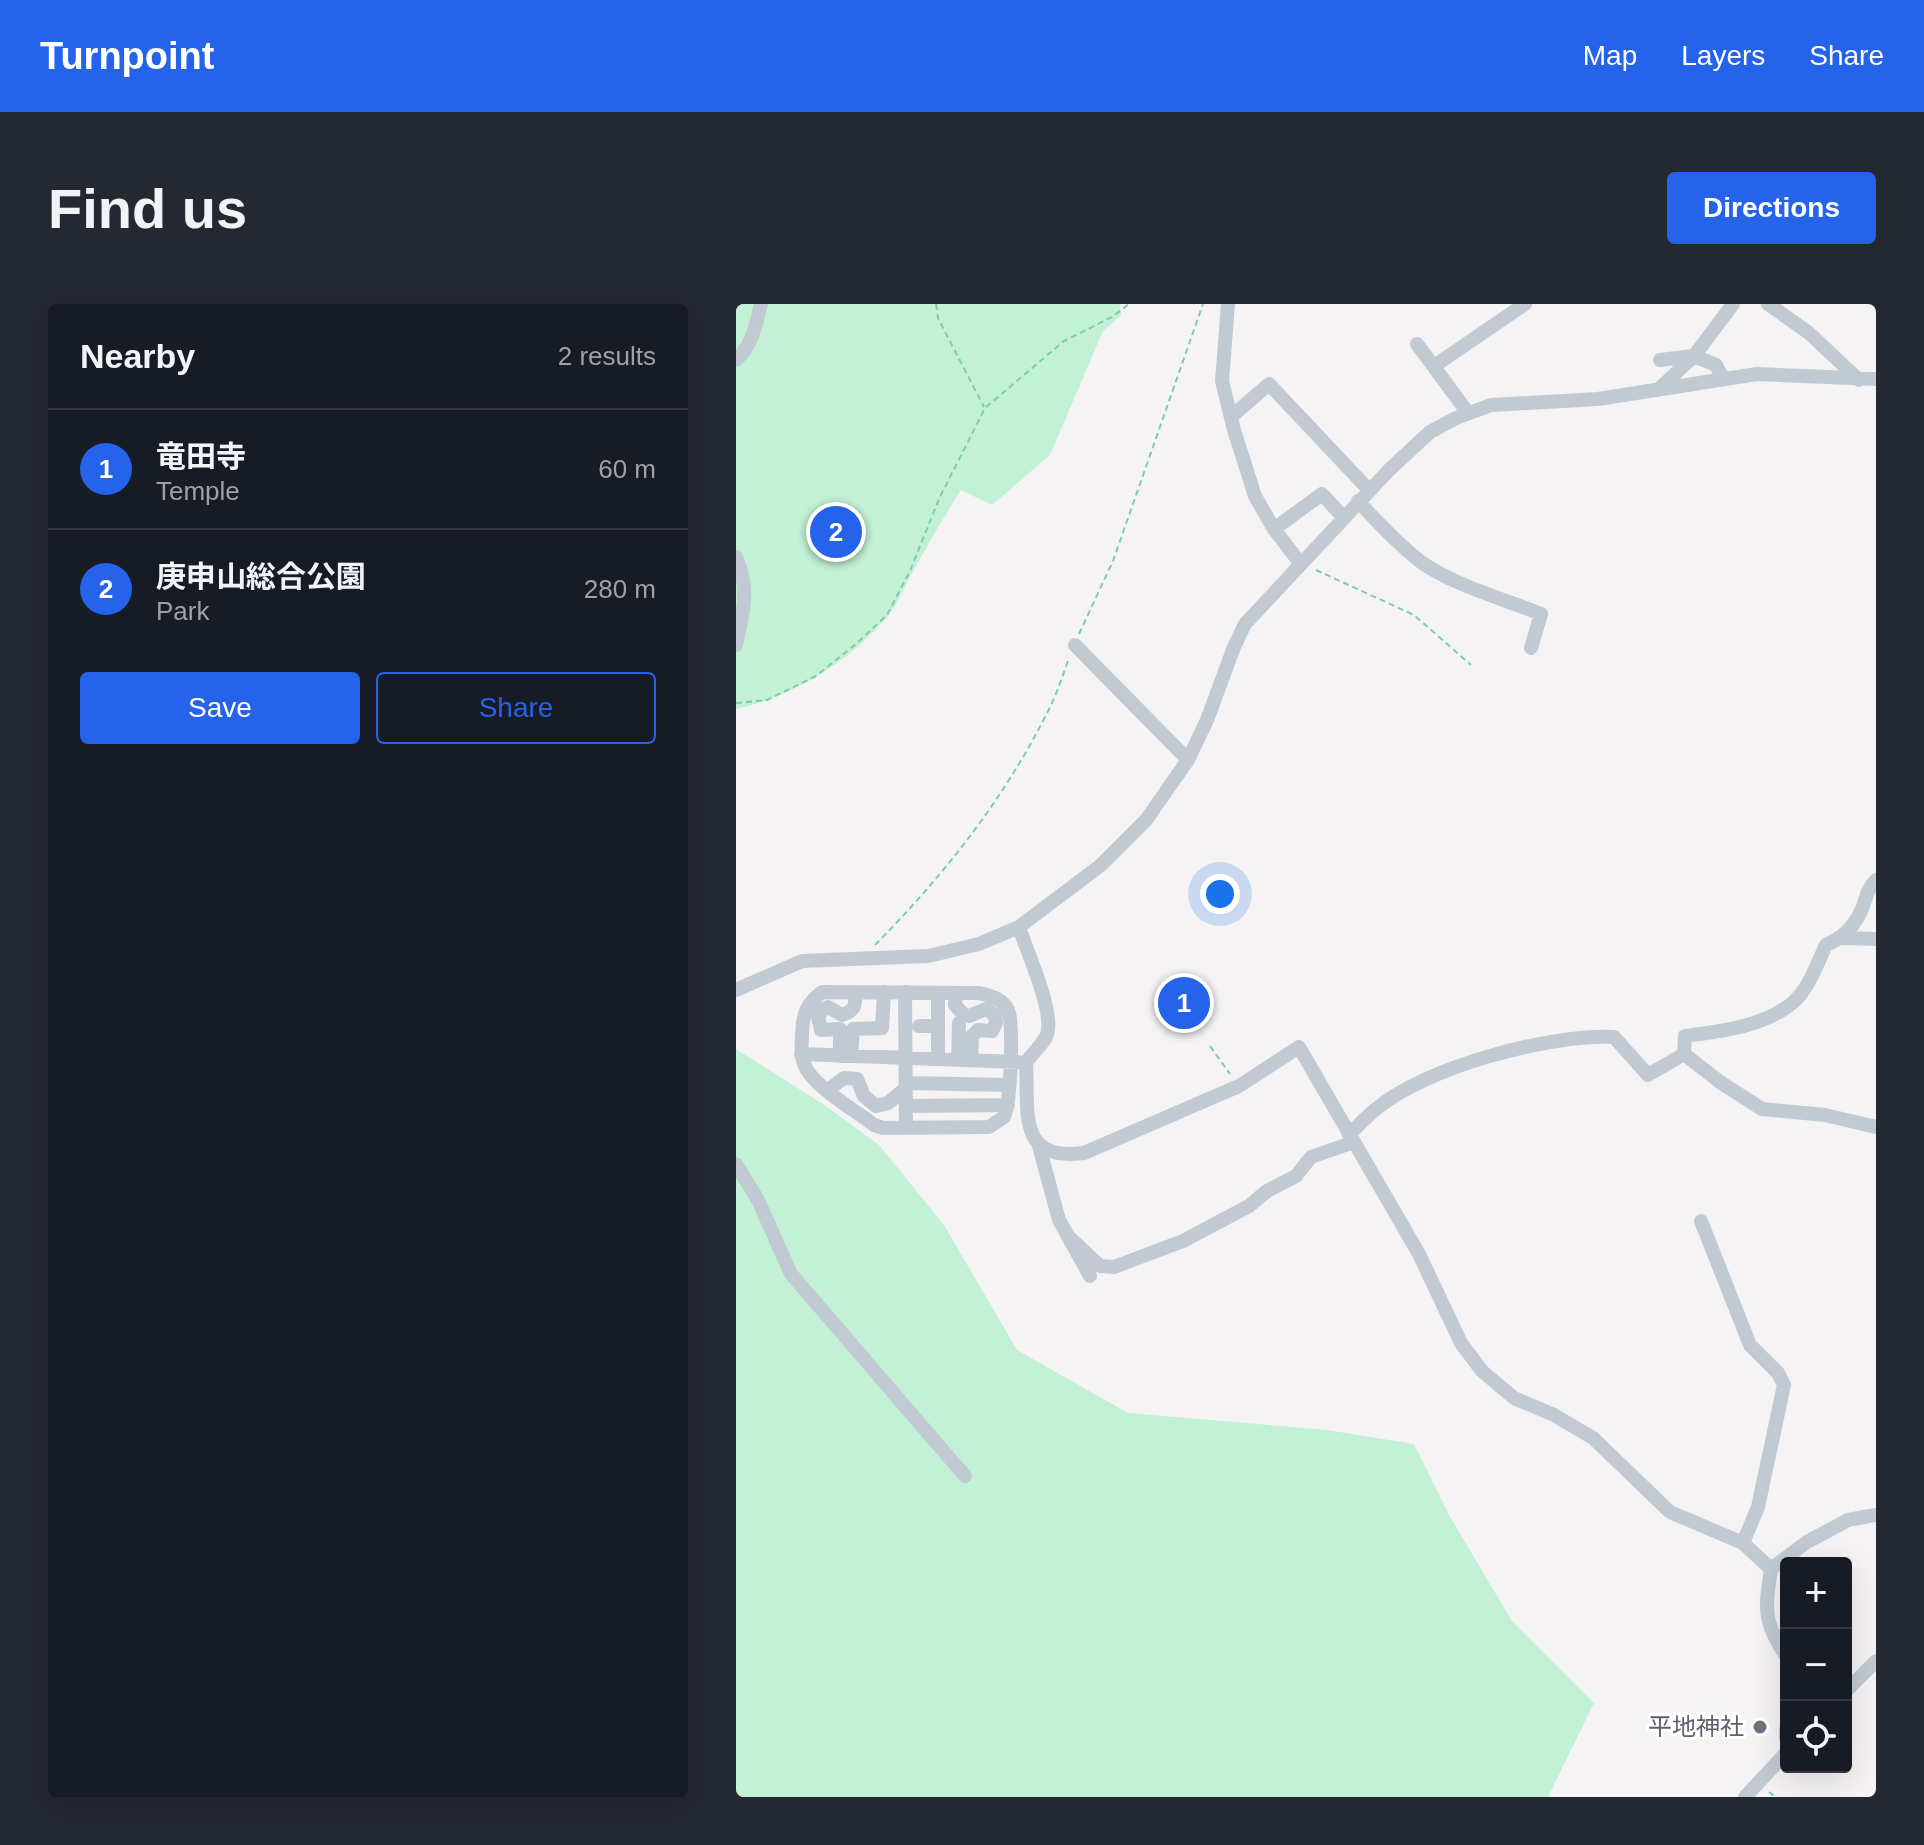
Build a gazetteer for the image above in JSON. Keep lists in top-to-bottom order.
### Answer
{
  "places": ["平地神社"],
  "page": {
    "header": "Turnpoint",
    "nav": ["Map", "Layers", "Share"],
    "buttons": [
      "Directions",
      ["Save", "Share"]
    ],
    "title": "Find us",
    "heading": ["Nearby", "2 results"],
    "list": [
      {
        "mark": "1",
        "name": "竜田寺",
        "note": "Temple",
        "value": "60 m"
      },
      {
        "mark": "2",
        "name": "庚申山総合公園",
        "note": "Park",
        "value": "280 m"
      }
    ],
    "pins": ["2", "1"],
    "map_buttons": ["+", "−"]
  }
}
